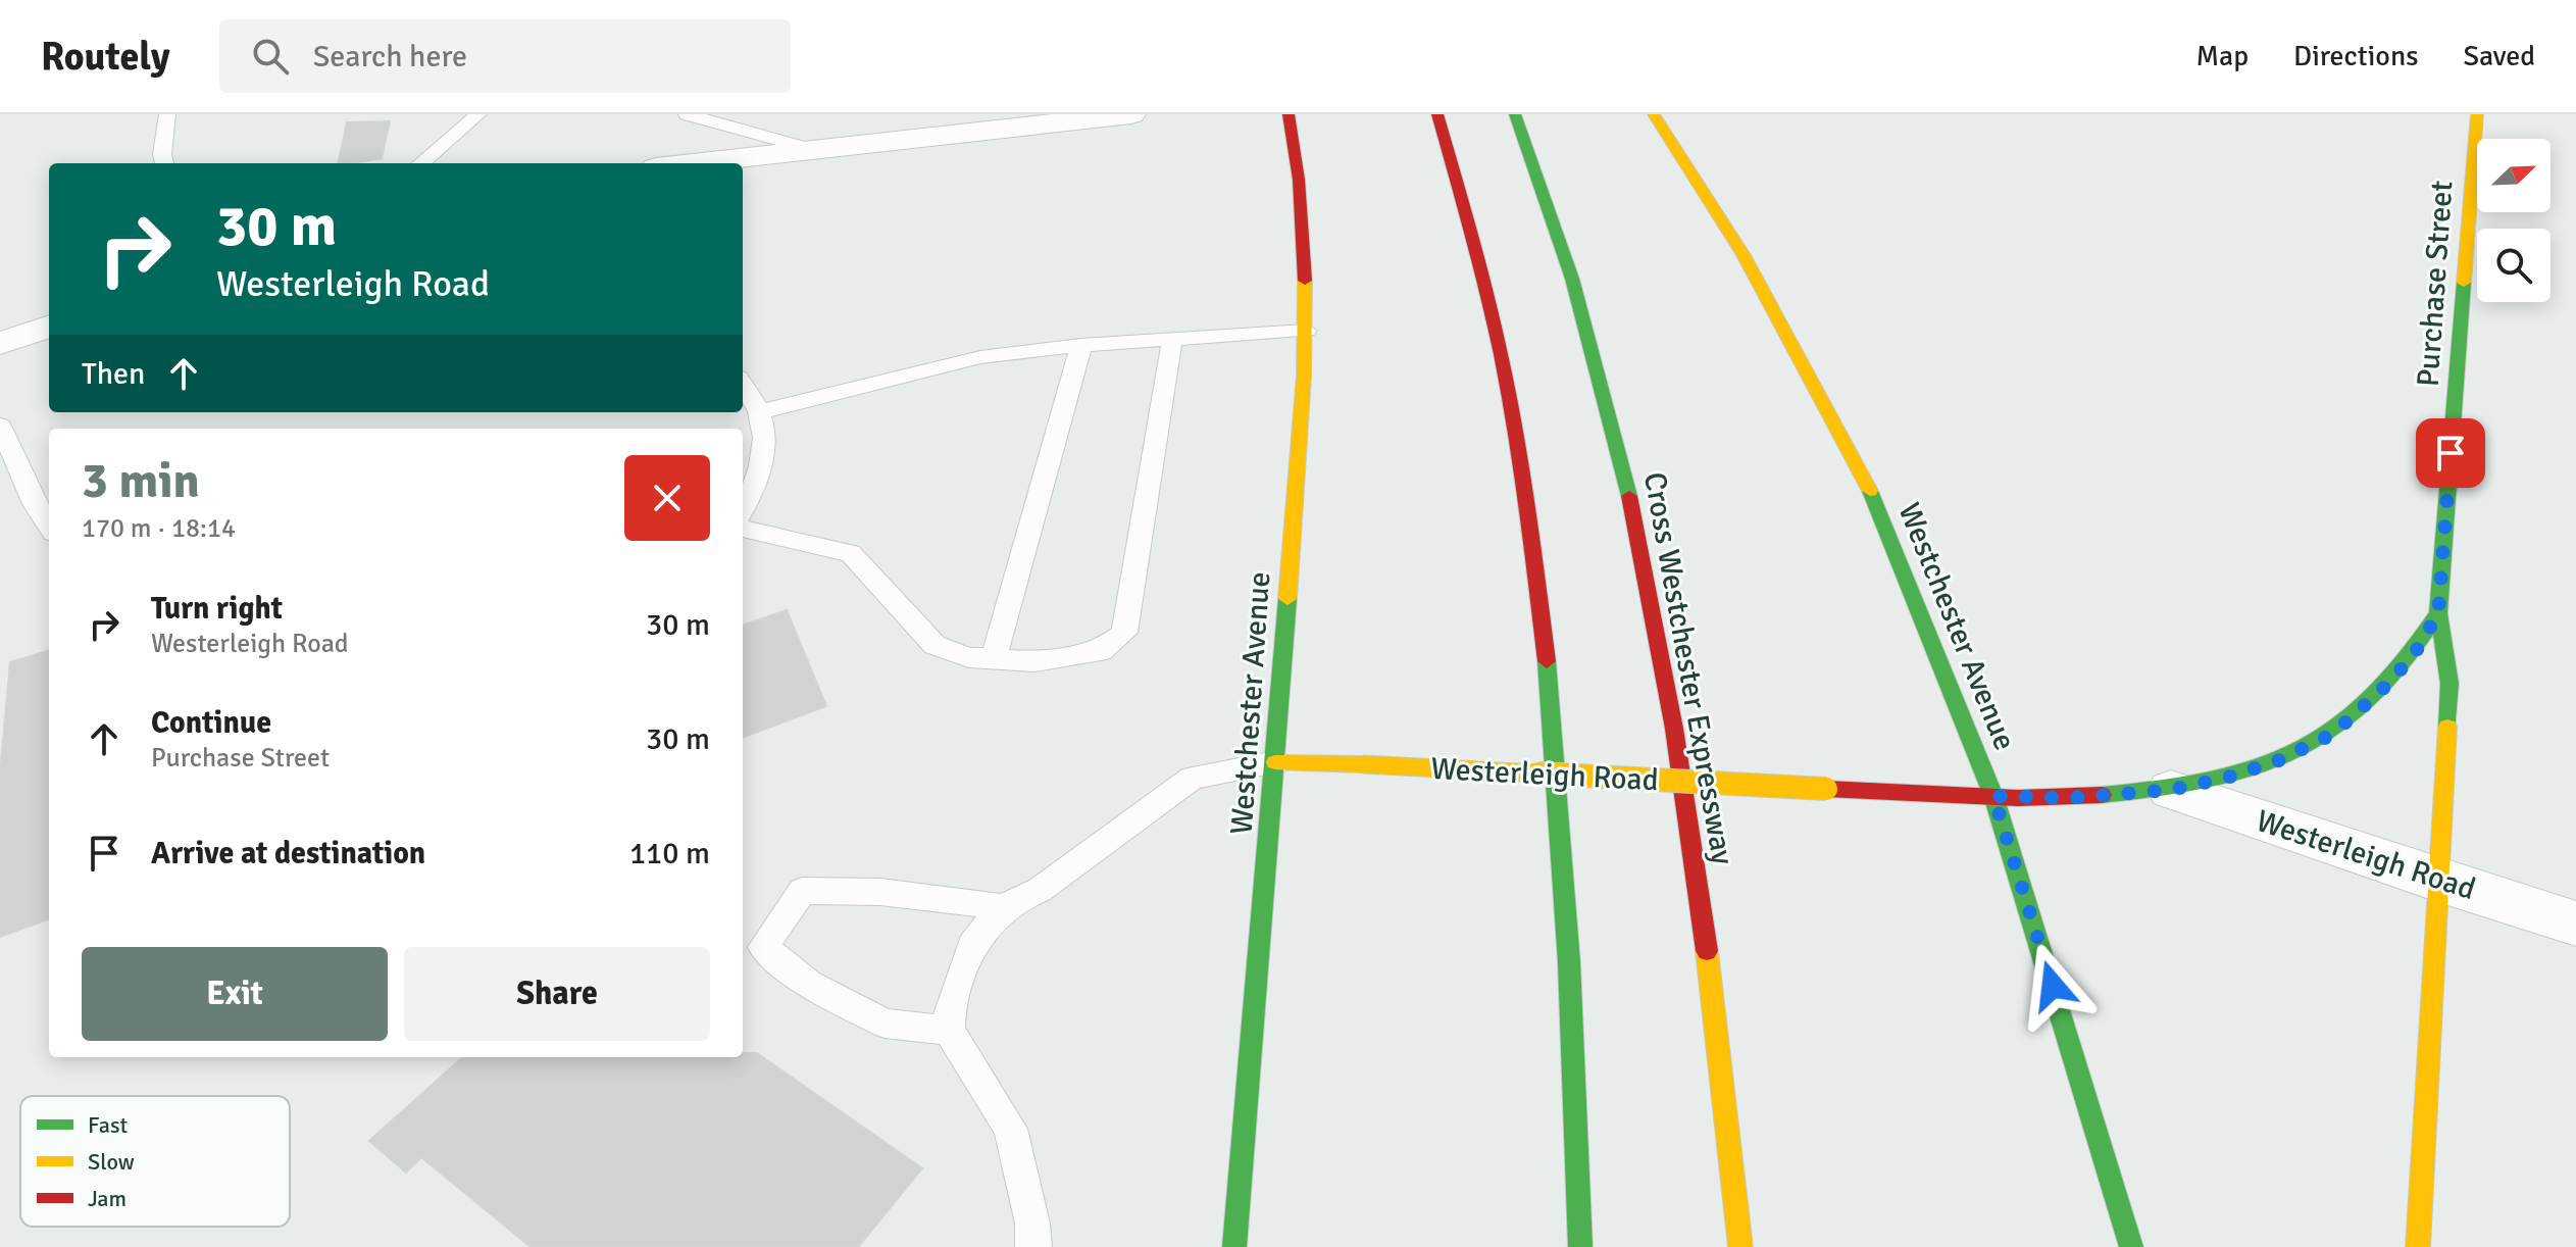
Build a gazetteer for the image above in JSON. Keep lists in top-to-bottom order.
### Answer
{
  "streets": {
    "main road": [
      "Purchase Street",
      "Westchester Avenue",
      "Cross Westchester Expressway",
      "Westerleigh Road"
    ]
  },
  "crossings": [
    ["Purchase Street", "Westerleigh Road"],
    ["Westchester Avenue", "Westerleigh Road"]
  ],
  "legend": ["Fast", "Slow", "Jam"],
  "north": "top right",
  "page": {
    "header": "Routely",
    "search": "Search here",
    "nav": ["Map", "Directions", "Saved"],
    "turn": ["30 m", "Westerleigh Road"],
    "then": "Then",
    "heading": ["3 min", "170 m · 18:14"],
    "list": [
      {
        "name": "Turn right",
        "note": "Westerleigh Road",
        "value": "30 m"
      },
      {
        "name": "Continue",
        "note": "Purchase Street",
        "value": "30 m"
      },
      {
        "name": "Arrive at destination",
        "value": "110 m"
      }
    ],
    "buttons": ["Exit", "Share"]
  }
}
